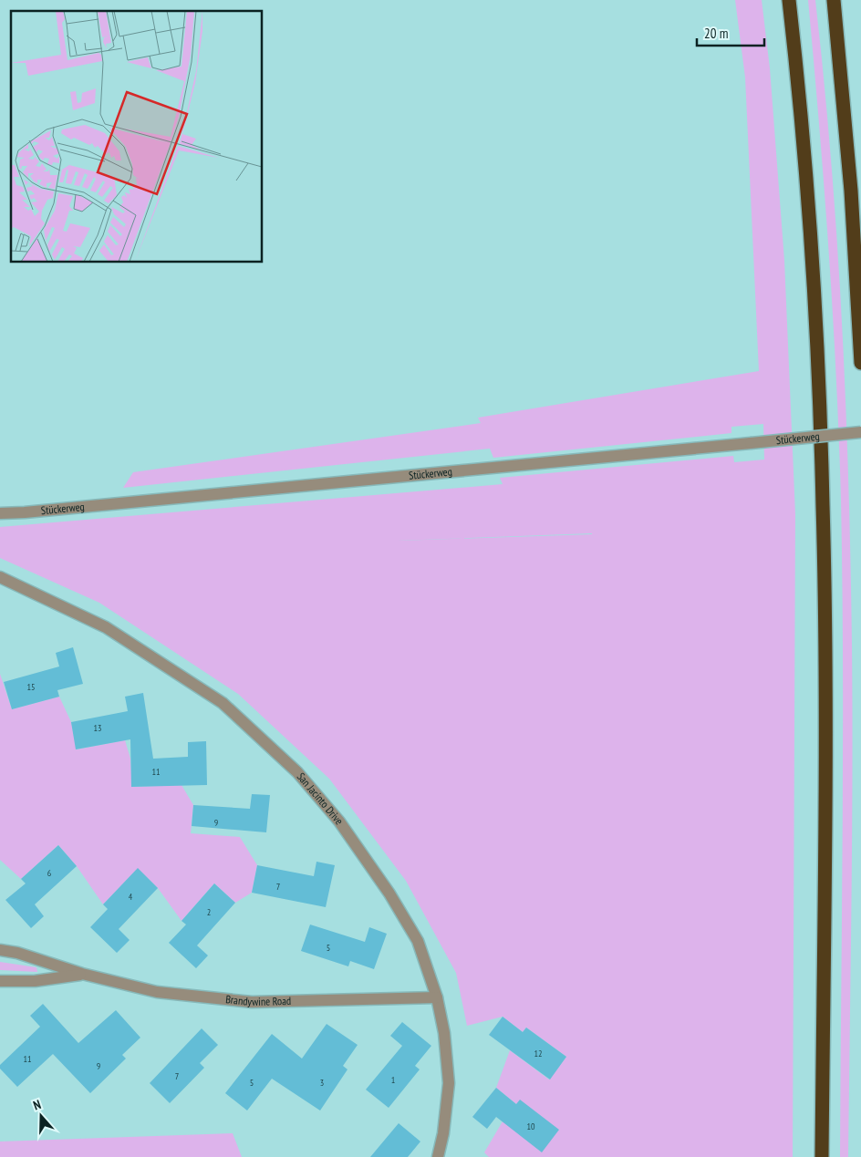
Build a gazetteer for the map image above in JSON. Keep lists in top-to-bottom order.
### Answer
{
  "streets": {
    "street": ["Stückerweg", "San Jacinto Drive", "Brandywine Road"]
  },
  "crossings": [
    ["San Jacinto Drive", "Brandywine Road"]
  ],
  "house_numbers": [
    "15",
    "13",
    "11",
    "9",
    "6",
    "7",
    "4",
    "2",
    "5",
    "12",
    "11",
    "9",
    "7",
    "1",
    "5",
    "3",
    "10"
  ],
  "scale_bar": "20 m",
  "north": "top"
}
